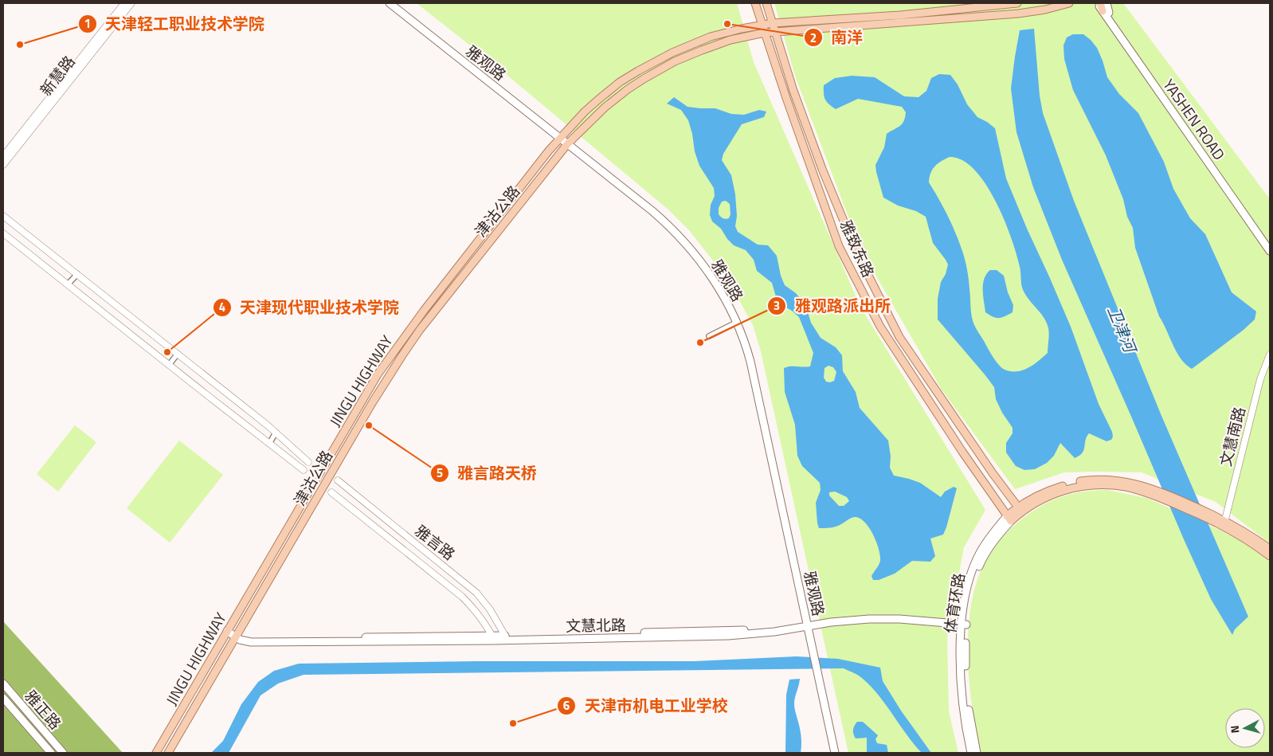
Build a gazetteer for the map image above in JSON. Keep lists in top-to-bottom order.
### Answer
{
  "streets": {
    "main road": [
      "雅观路",
      "YASHEN ROAD",
      "津沽公路",
      "雅致东路",
      "JINGU HIGHWAY",
      "体育环路",
      "文慧北路",
      "雅正路"
    ],
    "street": ["新慧路", "文慧南路", "雅言路"]
  },
  "crossings": [
    ["雅观路", "津沽公路"],
    ["雅观路", "JINGU HIGHWAY"],
    ["雅观路", "文慧北路"],
    ["津沽公路", "雅致东路"],
    ["津沽公路", "文慧北路"],
    ["雅致东路", "JINGU HIGHWAY"],
    ["雅致东路", "体育环路"],
    ["JINGU HIGHWAY", "文慧北路"],
    ["文慧南路", "体育环路"],
    ["雅言路", "文慧北路"],
    ["体育环路", "文慧北路"]
  ],
  "water": ["卫津河"],
  "places": [
    "南洋",
    "天津轻工职业技术学院",
    "雅观路派出所",
    "天津现代职业技术学院",
    "雅言路天桥",
    "天津市机电工业学校"
  ],
  "north": "left"
}
